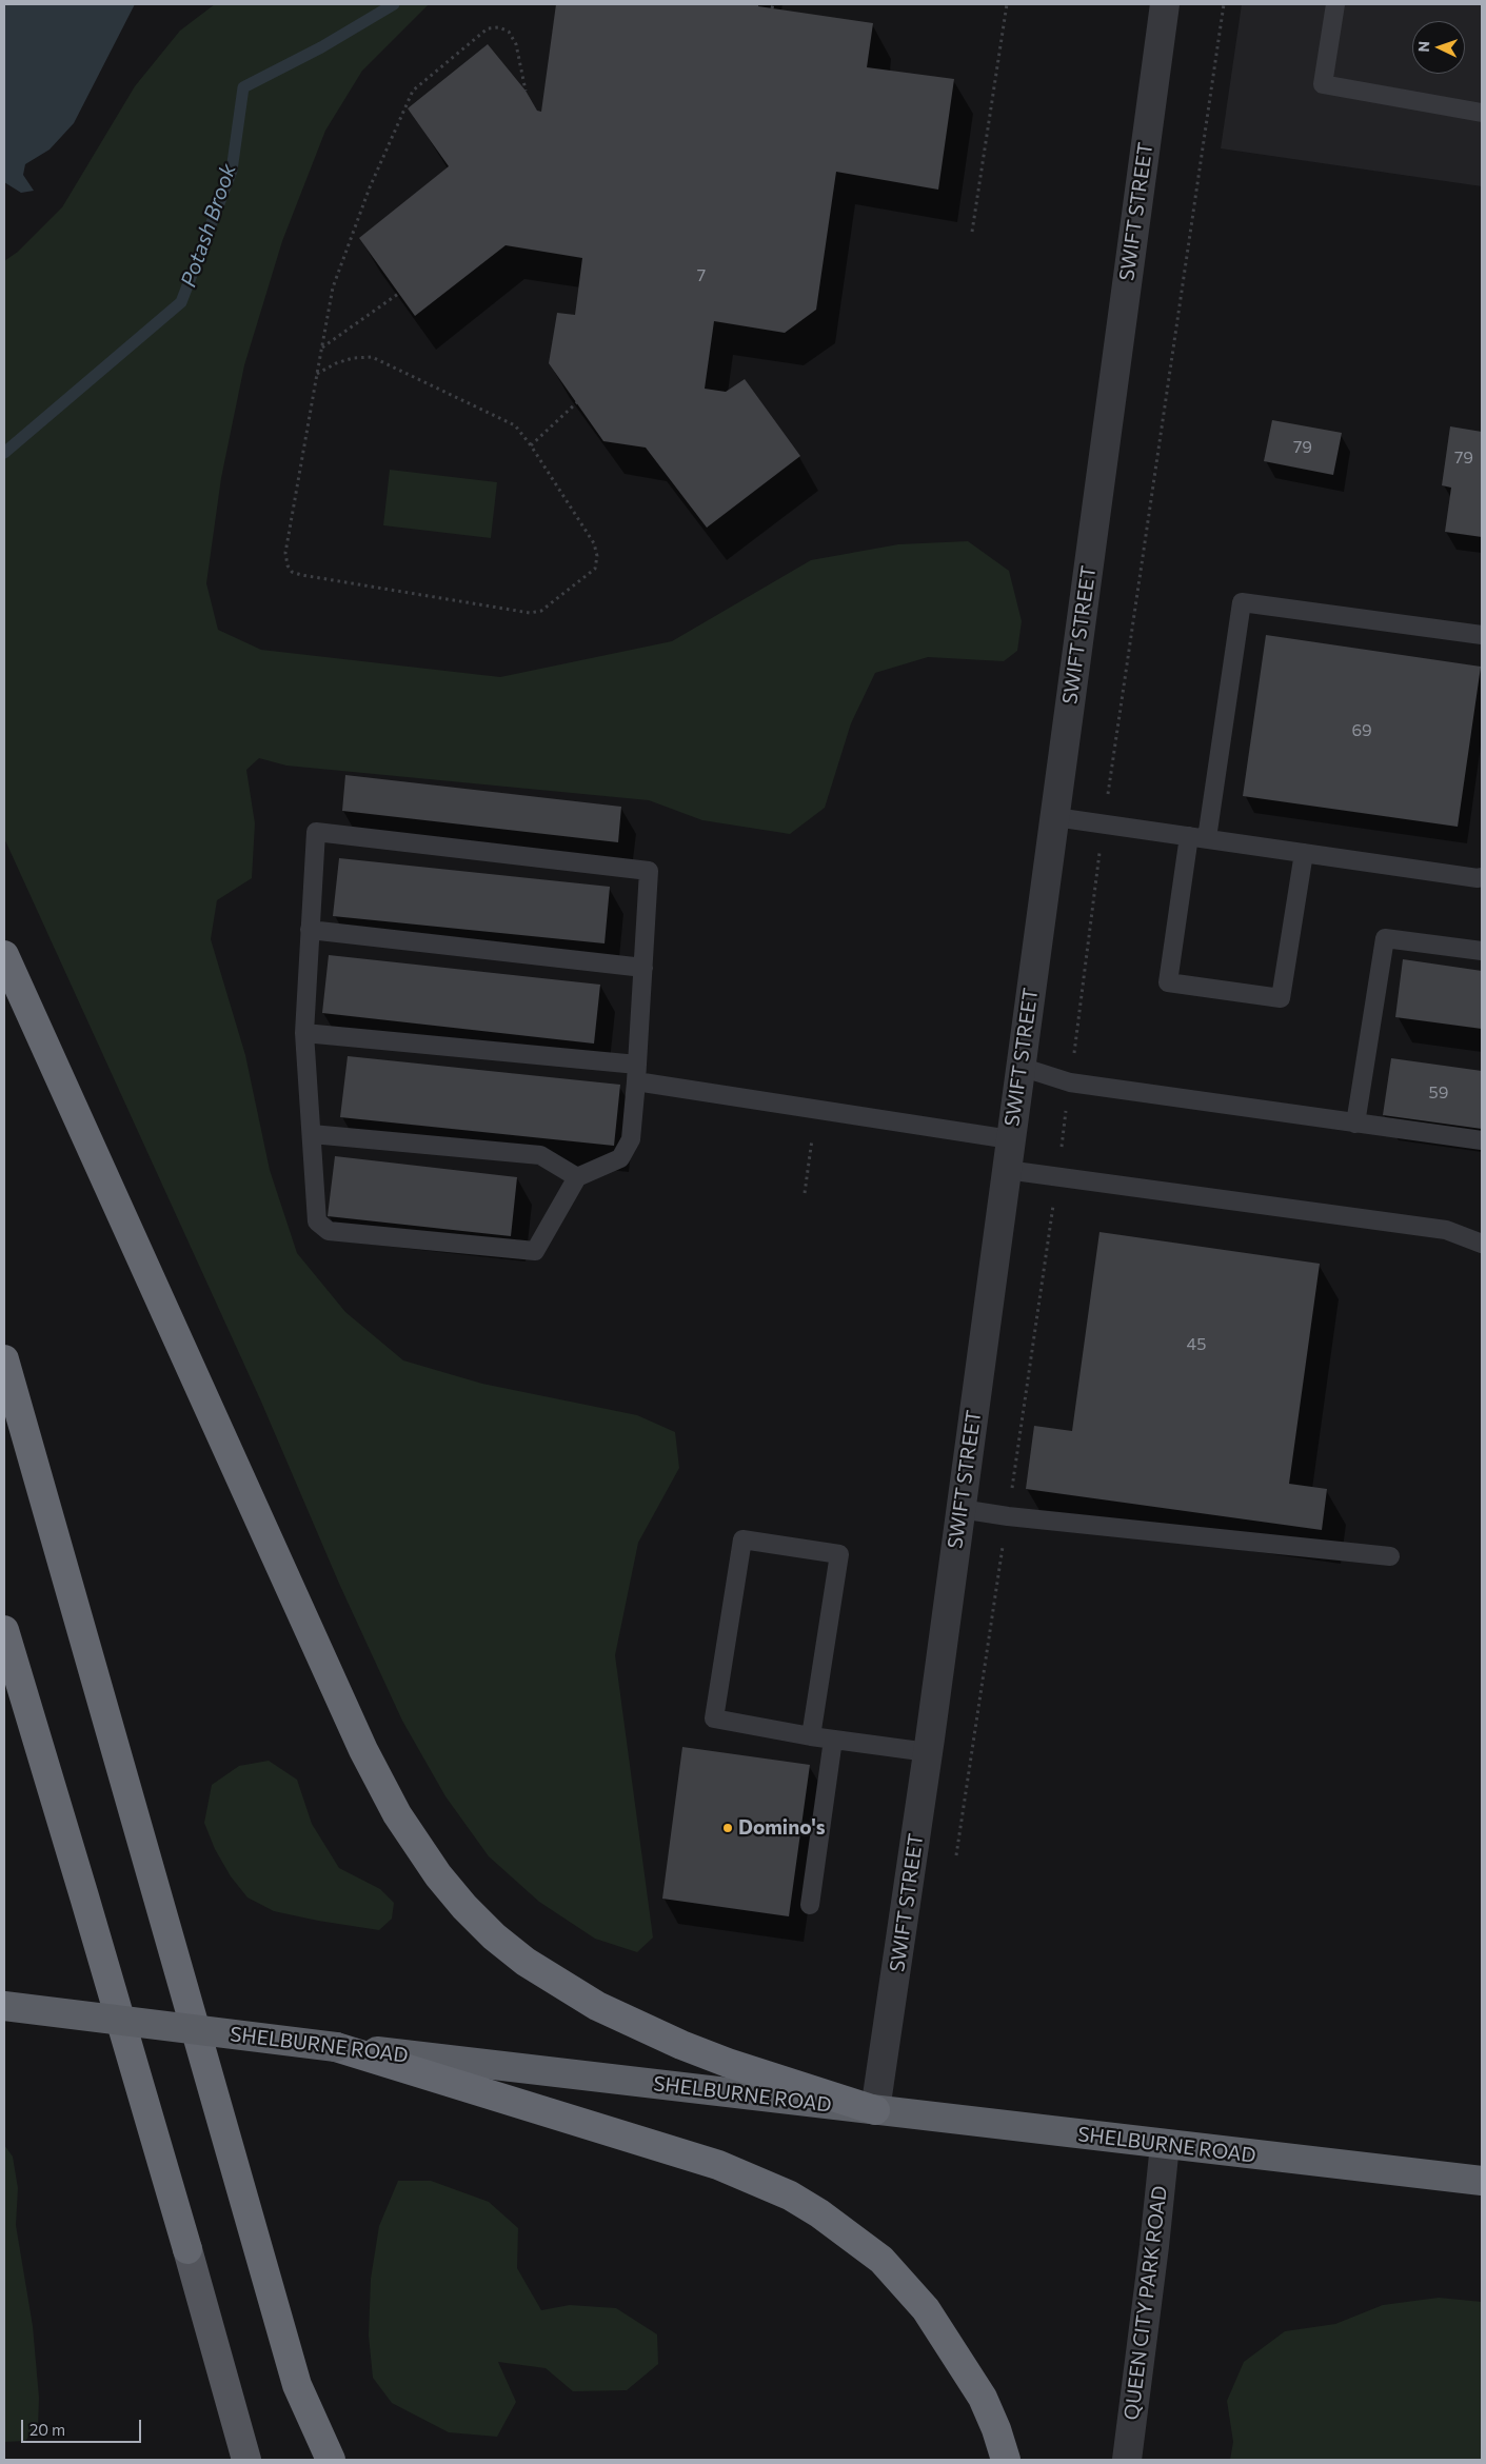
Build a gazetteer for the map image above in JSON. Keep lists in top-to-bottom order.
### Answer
{
  "streets": {
    "highway": ["SHELBURNE ROAD"],
    "street": ["SWIFT STREET", "QUEEN CITY PARK ROAD"]
  },
  "crossings": [
    ["SWIFT STREET", "SHELBURNE ROAD"],
    ["SHELBURNE ROAD", "QUEEN CITY PARK ROAD"]
  ],
  "water": ["Potash Brook"],
  "places": ["Domino's"],
  "house_numbers": [
    "7",
    "79",
    "79",
    "69",
    "59",
    "45"
  ],
  "scale_bar": "20 m",
  "north": "left"
}
